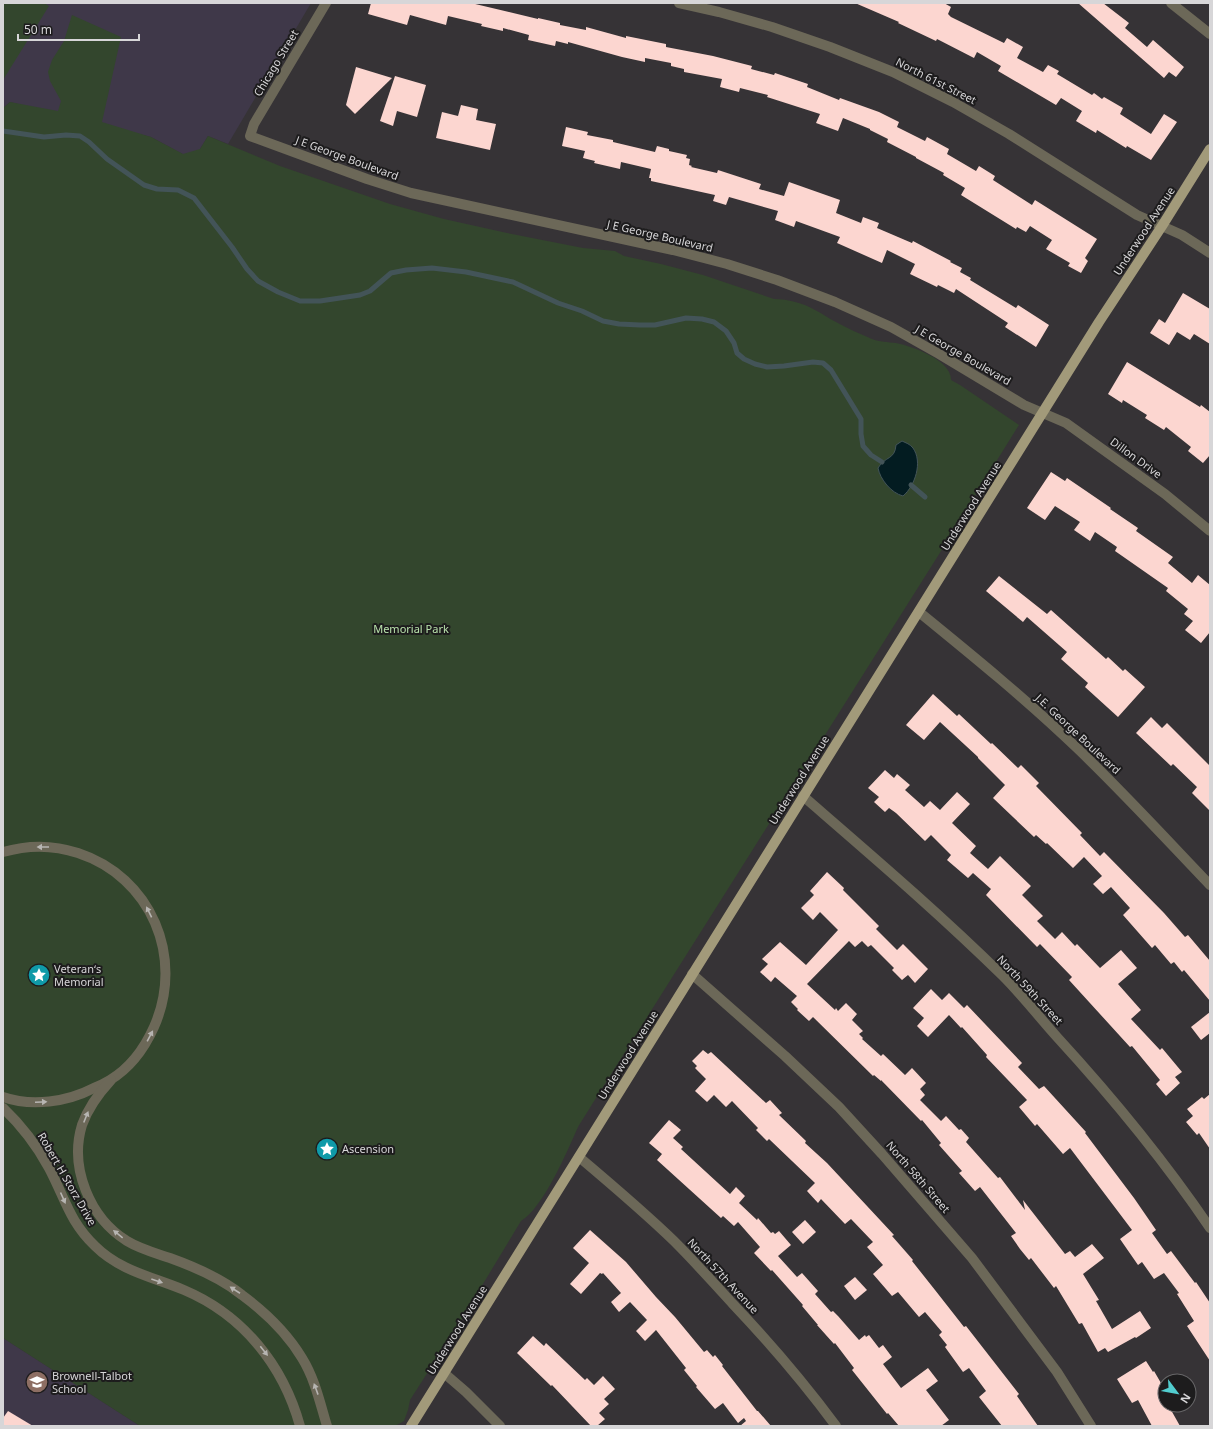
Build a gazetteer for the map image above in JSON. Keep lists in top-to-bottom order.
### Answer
{
  "streets": {
    "main road": ["Underwood Avenue"],
    "street": [
      "Chicago Street",
      "North 61st Street",
      "J E George Boulevard",
      "Dillon Drive",
      "J.E. George Boulevard",
      "North 59th Street",
      "North 58th Street",
      "Robert H Storz Drive",
      "North 57th Avenue"
    ]
  },
  "crossings": [
    ["Chicago Street", "J E George Boulevard"],
    ["North 61st Street", "Underwood Avenue"],
    ["J E George Boulevard", "Underwood Avenue"],
    ["J E George Boulevard", "Dillon Drive"],
    ["Underwood Avenue", "Dillon Drive"],
    ["Underwood Avenue", "J.E. George Boulevard"],
    ["Underwood Avenue", "North 59th Street"],
    ["Underwood Avenue", "North 58th Street"],
    ["Underwood Avenue", "North 57th Avenue"]
  ],
  "parks": ["Memorial Park"],
  "places": {
    "place": ["Veteranʻs Memorial", "Ascension"],
    "school or university": ["Brownell-Talbot School"]
  },
  "scale_bar": "50 m",
  "north": "bottom right"
}
